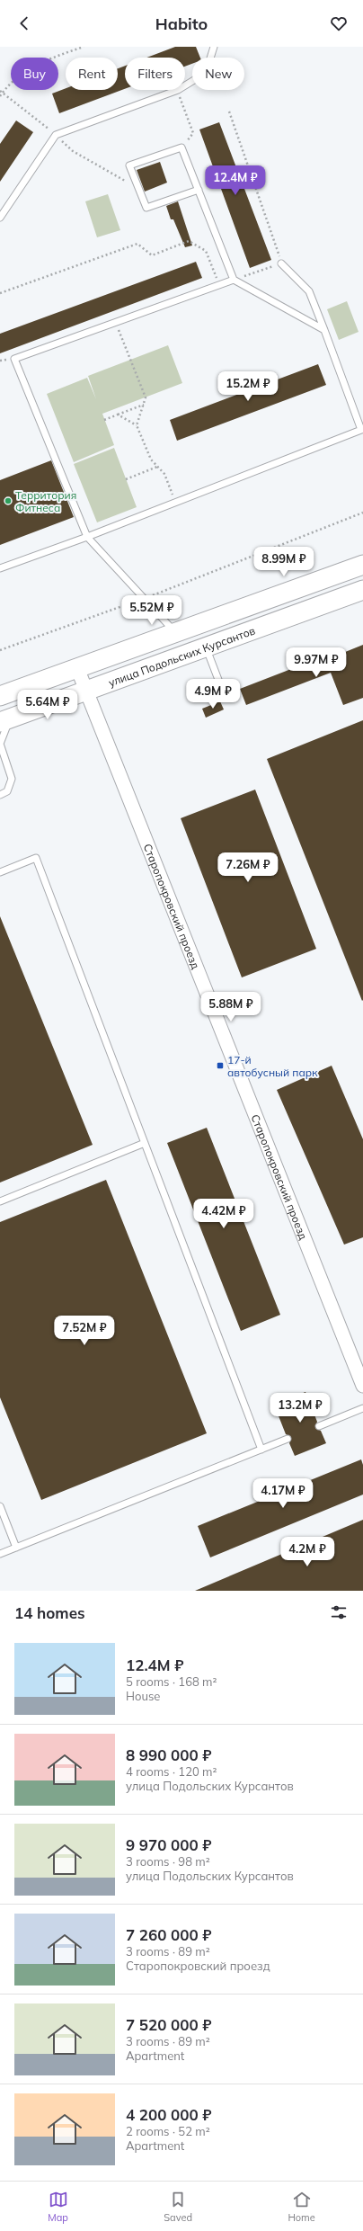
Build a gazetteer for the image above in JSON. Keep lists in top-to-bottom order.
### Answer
{
  "streets": {
    "main road": ["улица Подольских Курсантов"],
    "street": ["Старопокровский проезд"]
  },
  "crossings": [
    ["улица Подольских Курсантов", "Старопокровский проезд"]
  ],
  "places": {
    "other": ["Территория Фитнеса"],
    "transit": ["17-й автобусный парк"]
  },
  "page": {
    "header": "Habito",
    "chip": [
      "Buy",
      "Rent",
      "Filters",
      "New"
    ],
    "price": [
      "12.4M ₽",
      "15.2M ₽",
      "8.99M ₽",
      "5.52M ₽",
      "9.97M ₽",
      "4.9M ₽",
      "5.64M ₽",
      "7.26M ₽",
      "5.88M ₽",
      "4.42M ₽",
      "7.52M ₽",
      "13.2M ₽",
      "4.17M ₽",
      "4.2M ₽"
    ],
    "heading": "14 homes",
    "list": [
      {
        "name": "12.4M ₽",
        "note": "5 rooms · 168 m² · House"
      },
      {
        "name": "8 990 000 ₽",
        "note": "4 rooms · 120 m² · улица Подольских Курсантов"
      },
      {
        "name": "9 970 000 ₽",
        "note": "3 rooms · 98 m² · улица Подольских Курсантов"
      },
      {
        "name": "7 260 000 ₽",
        "note": "3 rooms · 89 m² · Старопокровский проезд"
      },
      {
        "name": "7 520 000 ₽",
        "note": "3 rooms · 89 m² · Apartment"
      },
      {
        "name": "4 200 000 ₽",
        "note": "2 rooms · 52 m² · Apartment"
      }
    ],
    "tabs": ["Map", "Saved", "Home"]
  }
}
